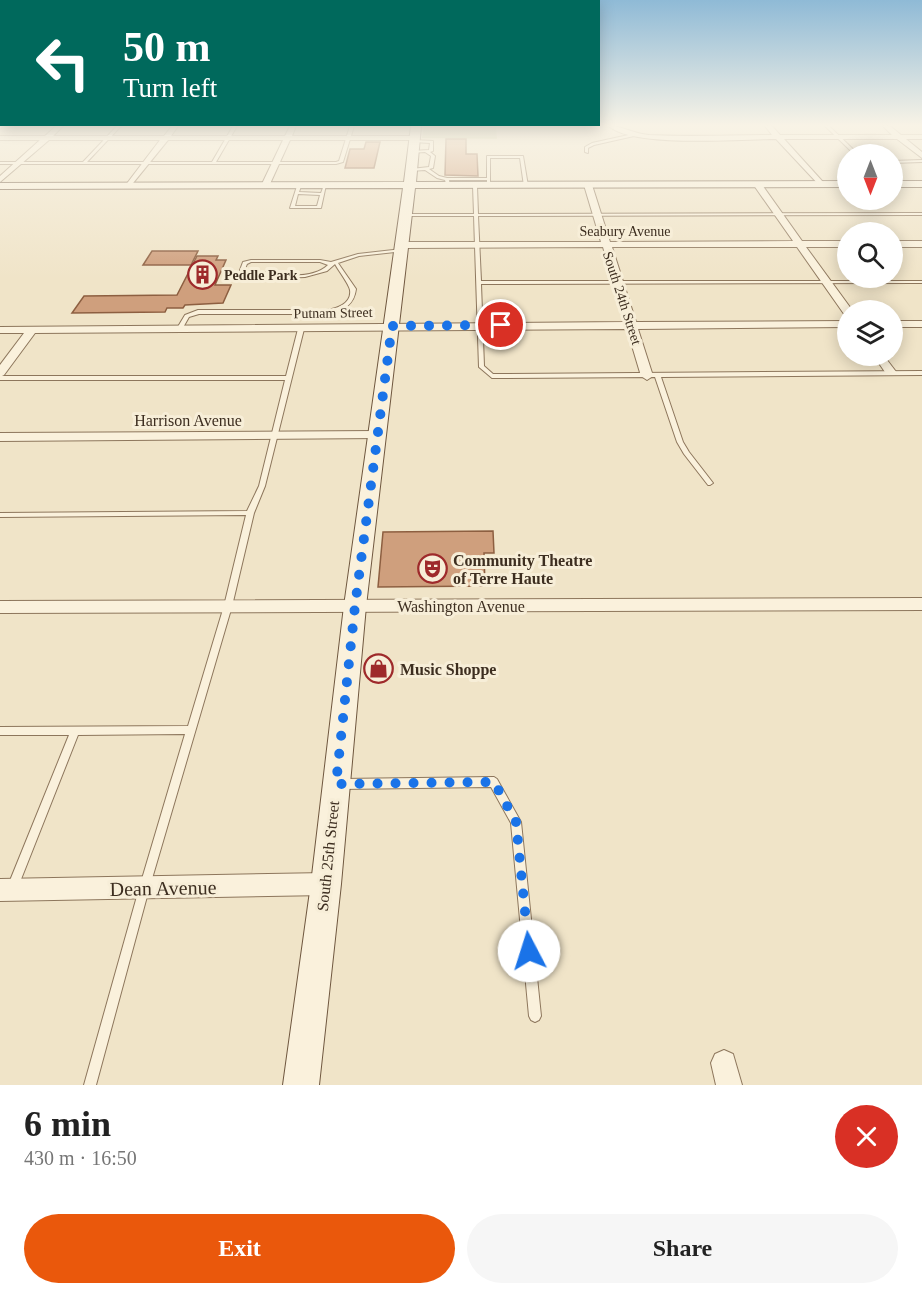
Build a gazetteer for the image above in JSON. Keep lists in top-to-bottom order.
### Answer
{
  "streets": {
    "street": [
      "Seabury Avenue",
      "South 24th Street",
      "Putnam Street",
      "Harrison Avenue",
      "Washington Avenue",
      "South 25th Street",
      "Dean Avenue"
    ]
  },
  "crossings": [
    ["Seabury Avenue", "South 24th Street"],
    ["Seabury Avenue", "South 25th Street"],
    ["South 24th Street", "Putnam Street"],
    ["Putnam Street", "South 25th Street"],
    ["Harrison Avenue", "South 25th Street"],
    ["Washington Avenue", "South 25th Street"],
    ["South 25th Street", "Dean Avenue"]
  ],
  "places": {
    "building": ["Peddle Park"],
    "theatre": ["Community Theatre of Terre Haute"],
    "shop": ["Music Shoppe"]
  },
  "north": "bottom",
  "page": {
    "turn": ["50 m", "Turn left"],
    "heading": ["6 min", "430 m · 16:50"],
    "buttons": ["Exit", "Share"]
  }
}
